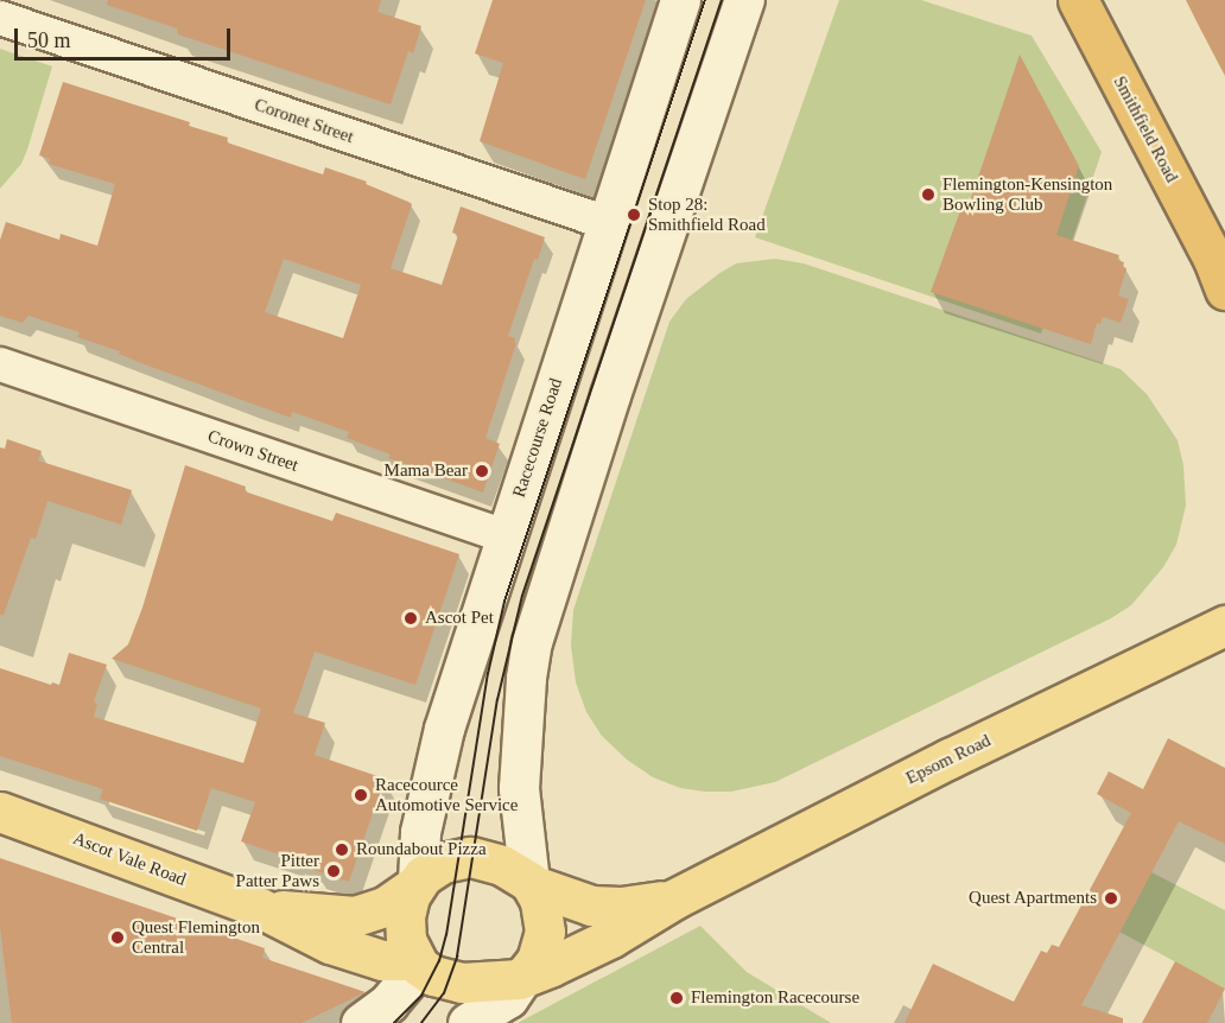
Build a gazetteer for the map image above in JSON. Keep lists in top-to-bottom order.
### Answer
{
  "streets": {
    "highway": ["Smithfield Road"],
    "main road": ["Racecourse Road", "Epsom Road", "Ascot Vale Road"],
    "street": ["Coronet Street", "Crown Street"]
  },
  "crossings": [
    ["Coronet Street", "Racecourse Road"],
    ["Racecourse Road", "Crown Street"],
    ["Racecourse Road", "Epsom Road"],
    ["Racecourse Road", "Ascot Vale Road"],
    ["Epsom Road", "Ascot Vale Road"]
  ],
  "places": [
    "Flemington-Kensington Bowling Club",
    "Stop 28: Smithfield Road",
    "Mama Bear",
    "Ascot Pet",
    "Racecource Automotive Service",
    "Roundabout Pizza",
    "Pitter Patter Paws",
    "Quest Apartments",
    "Quest Flemington Central",
    "Flemington Racecourse"
  ],
  "scale_bar": "50 m"
}
